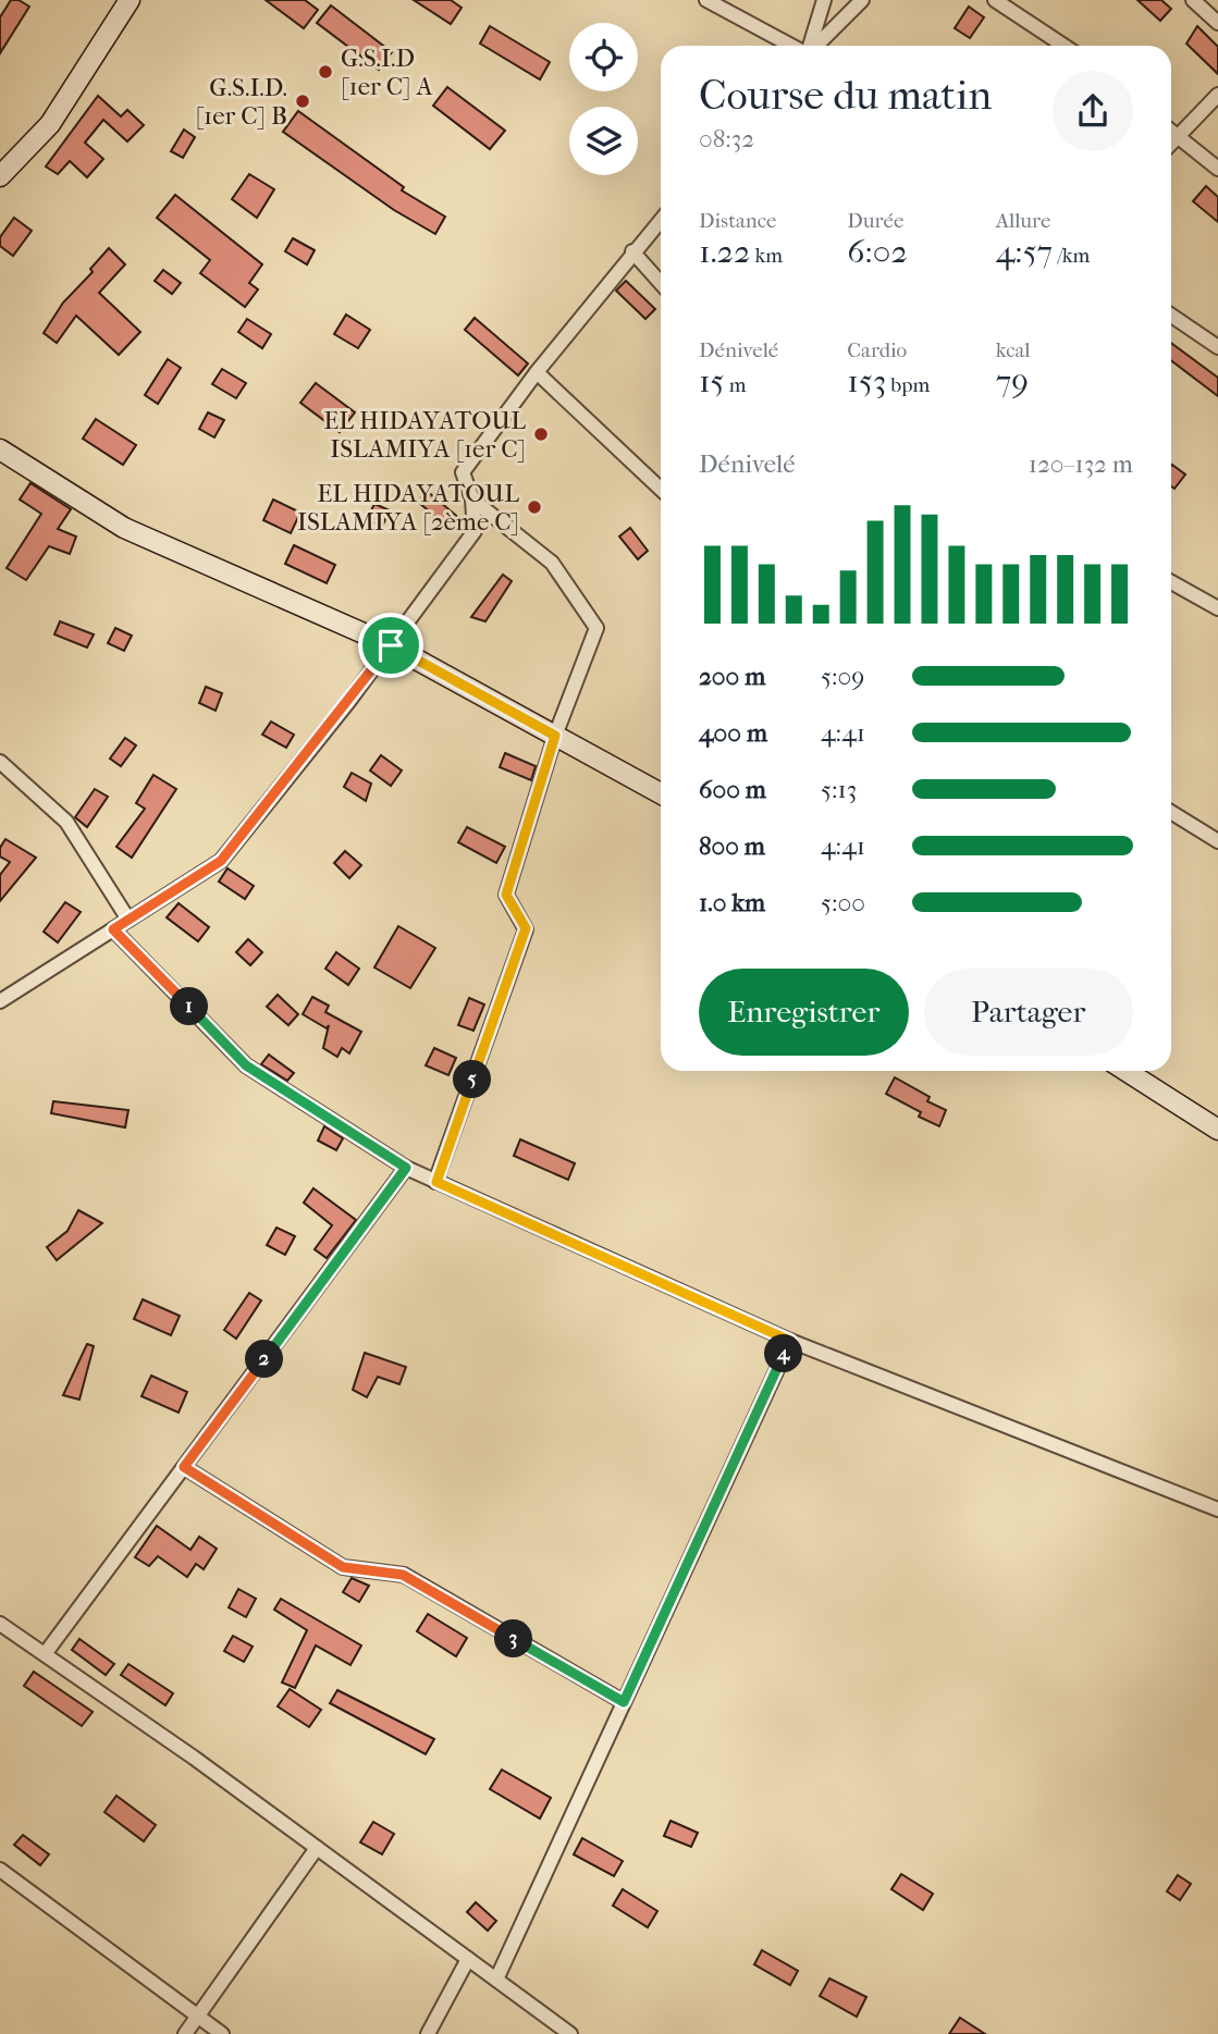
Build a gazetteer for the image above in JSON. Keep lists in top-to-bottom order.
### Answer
{
  "places": [
    "G.S.I.D [1er C] A",
    "G.S.I.D. [1er C] B",
    "EL HIDAYATOUL ISLAMIYA [1er C]",
    "EL HIDAYATOUL ISLAMIYA [2ème C]"
  ],
  "page": {
    "heading": ["Course du matin", "08:32"],
    "stats": [
      ["Distance", "1.22 km"],
      ["Durée", "6:02"],
      ["Allure", "4:57 /km"],
      ["Dénivelé", "15 m"],
      ["Cardio", "153 bpm"],
      ["kcal", "79"]
    ],
    "chart": ["Dénivelé", "120–132 m"],
    "list": [
      {
        "name": "200 m",
        "note": "5:09"
      },
      {
        "name": "400 m",
        "note": "4:41"
      },
      {
        "name": "600 m",
        "note": "5:13"
      },
      {
        "name": "800 m",
        "note": "4:41"
      },
      {
        "name": "1.0 km",
        "note": "5:00"
      }
    ],
    "buttons": ["Enregistrer", "Partager"],
    "pins": [
      "1",
      "5",
      "4",
      "2",
      "3"
    ]
  }
}
